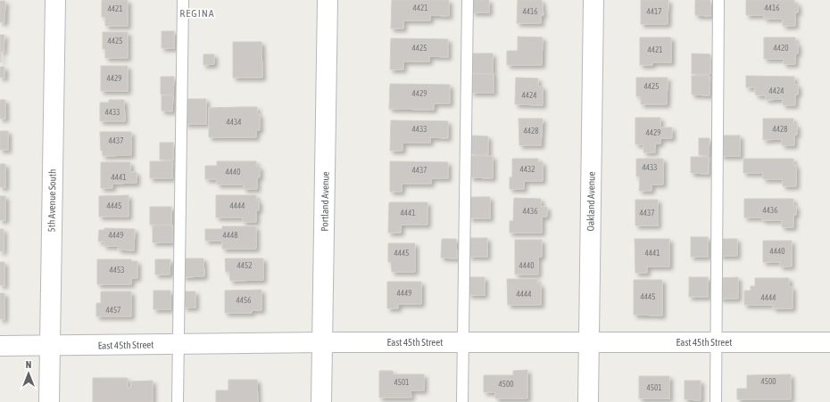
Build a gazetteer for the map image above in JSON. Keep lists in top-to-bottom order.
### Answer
{
  "streets": {
    "street": [
      "5th Avenue South",
      "Portland Avenue",
      "Oakland Avenue",
      "East 45th Street"
    ]
  },
  "crossings": [
    ["5th Avenue South", "East 45th Street"],
    ["Portland Avenue", "East 45th Street"],
    ["Oakland Avenue", "East 45th Street"]
  ],
  "districts": ["REGINA"],
  "house_numbers": [
    "4421",
    "4416",
    "4421",
    "4416",
    "4417",
    "4425",
    "4425",
    "4420",
    "4421",
    "4429",
    "4425",
    "4424",
    "4429",
    "4424",
    "4433",
    "4434",
    "4433",
    "4428",
    "4428",
    "4429",
    "4437",
    "4433",
    "4432",
    "4437",
    "4440",
    "4441",
    "4445",
    "4444",
    "4436",
    "4436",
    "4441",
    "4437",
    "4449",
    "4448",
    "4440",
    "4445",
    "4441",
    "4452",
    "4440",
    "4453",
    "4449",
    "4444",
    "4445",
    "4444",
    "4456",
    "4457",
    "4500",
    "4501",
    "4500",
    "4501"
  ],
  "north": "top"
}
